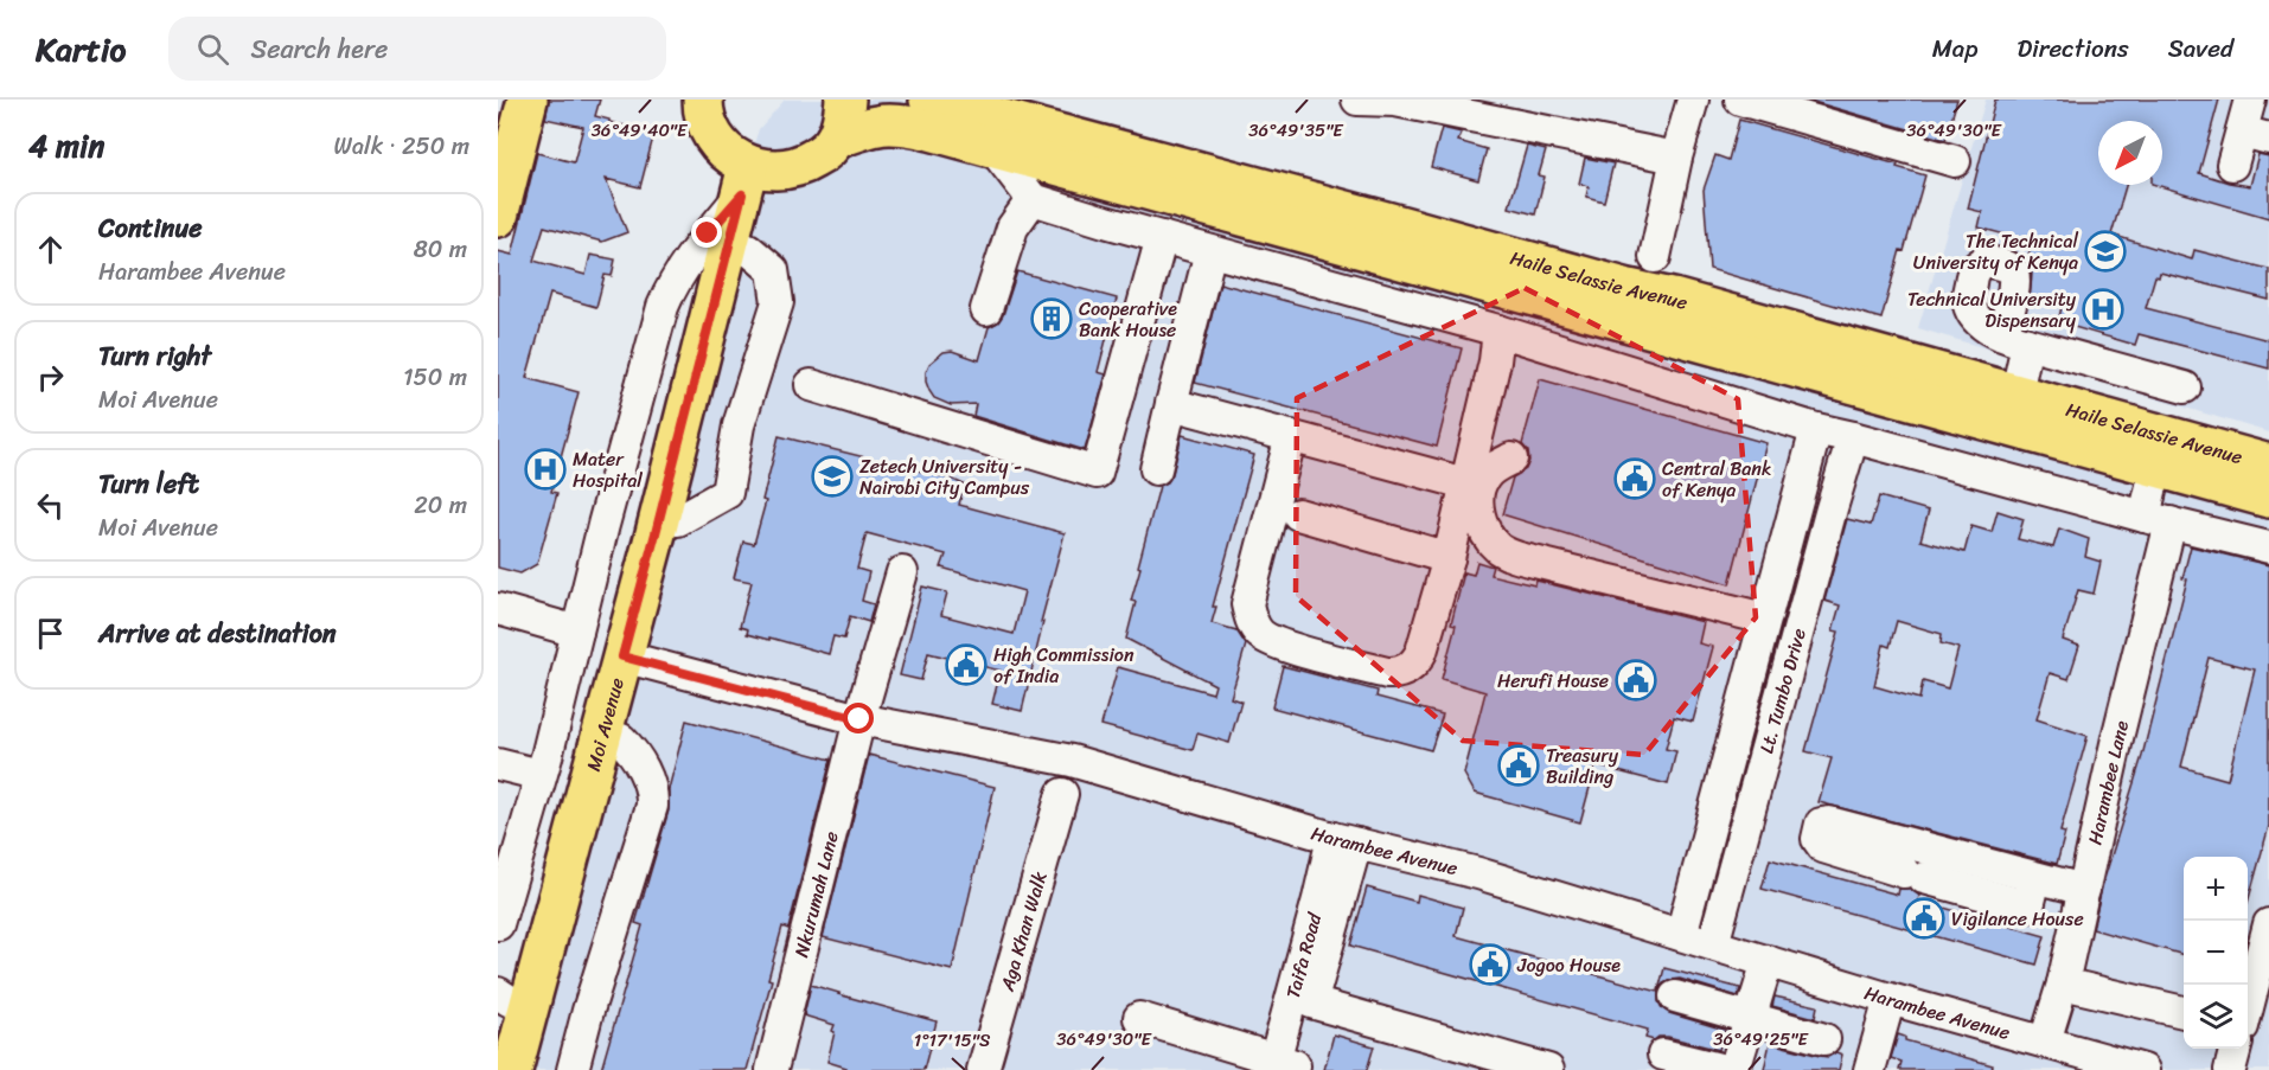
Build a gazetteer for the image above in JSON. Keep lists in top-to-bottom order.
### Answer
{
  "streets": {
    "main road": ["Haile Selassie Avenue", "Moi Avenue"],
    "street": [
      "Lt. Tumbo Drive",
      "Harambee Lane",
      "Harambee Avenue",
      "Nkurumah Lane",
      "Aga Khan Walk",
      "Taifa Road"
    ]
  },
  "crossings": [
    ["Haile Selassie Avenue", "Moi Avenue"],
    ["Haile Selassie Avenue", "Harambee Lane"],
    ["Lt. Tumbo Drive", "Harambee Avenue"],
    ["Moi Avenue", "Harambee Avenue"],
    ["Harambee Lane", "Harambee Avenue"],
    ["Harambee Avenue", "Nkurumah Lane"],
    ["Harambee Avenue", "Taifa Road"]
  ],
  "places": {
    "school or university": ["The Technical University of Kenya", "Zetech University - Nairobi City Campus"],
    "hospital": ["Technical University Dispensary", "Mater Hospital"],
    "building": ["Cooperative Bank House"],
    "public building": [
      "Central Bank of Kenya",
      "High Commission of India",
      "Herufi House",
      "Treasury Building",
      "Vigilance House",
      "Jogoo House"
    ]
  },
  "north": "bottom left",
  "page": {
    "header": "Kartio",
    "search": "Search here",
    "nav": ["Map", "Directions", "Saved"],
    "heading": ["4 min", "Walk · 250 m"],
    "list": [
      ["Continue", "Harambee Avenue", "80 m"],
      ["Turn right", "Moi Avenue", "150 m"],
      ["Turn left", "Moi Avenue", "20 m"],
      "Arrive at destination"
    ],
    "map_buttons": ["+", "−"]
  },
  "coordinates": [
    "36°49'35\"E",
    "36°49'30\"E",
    "36°49'40\"E",
    "36°49'25\"E",
    "1°17'15\"S"
  ]
}
